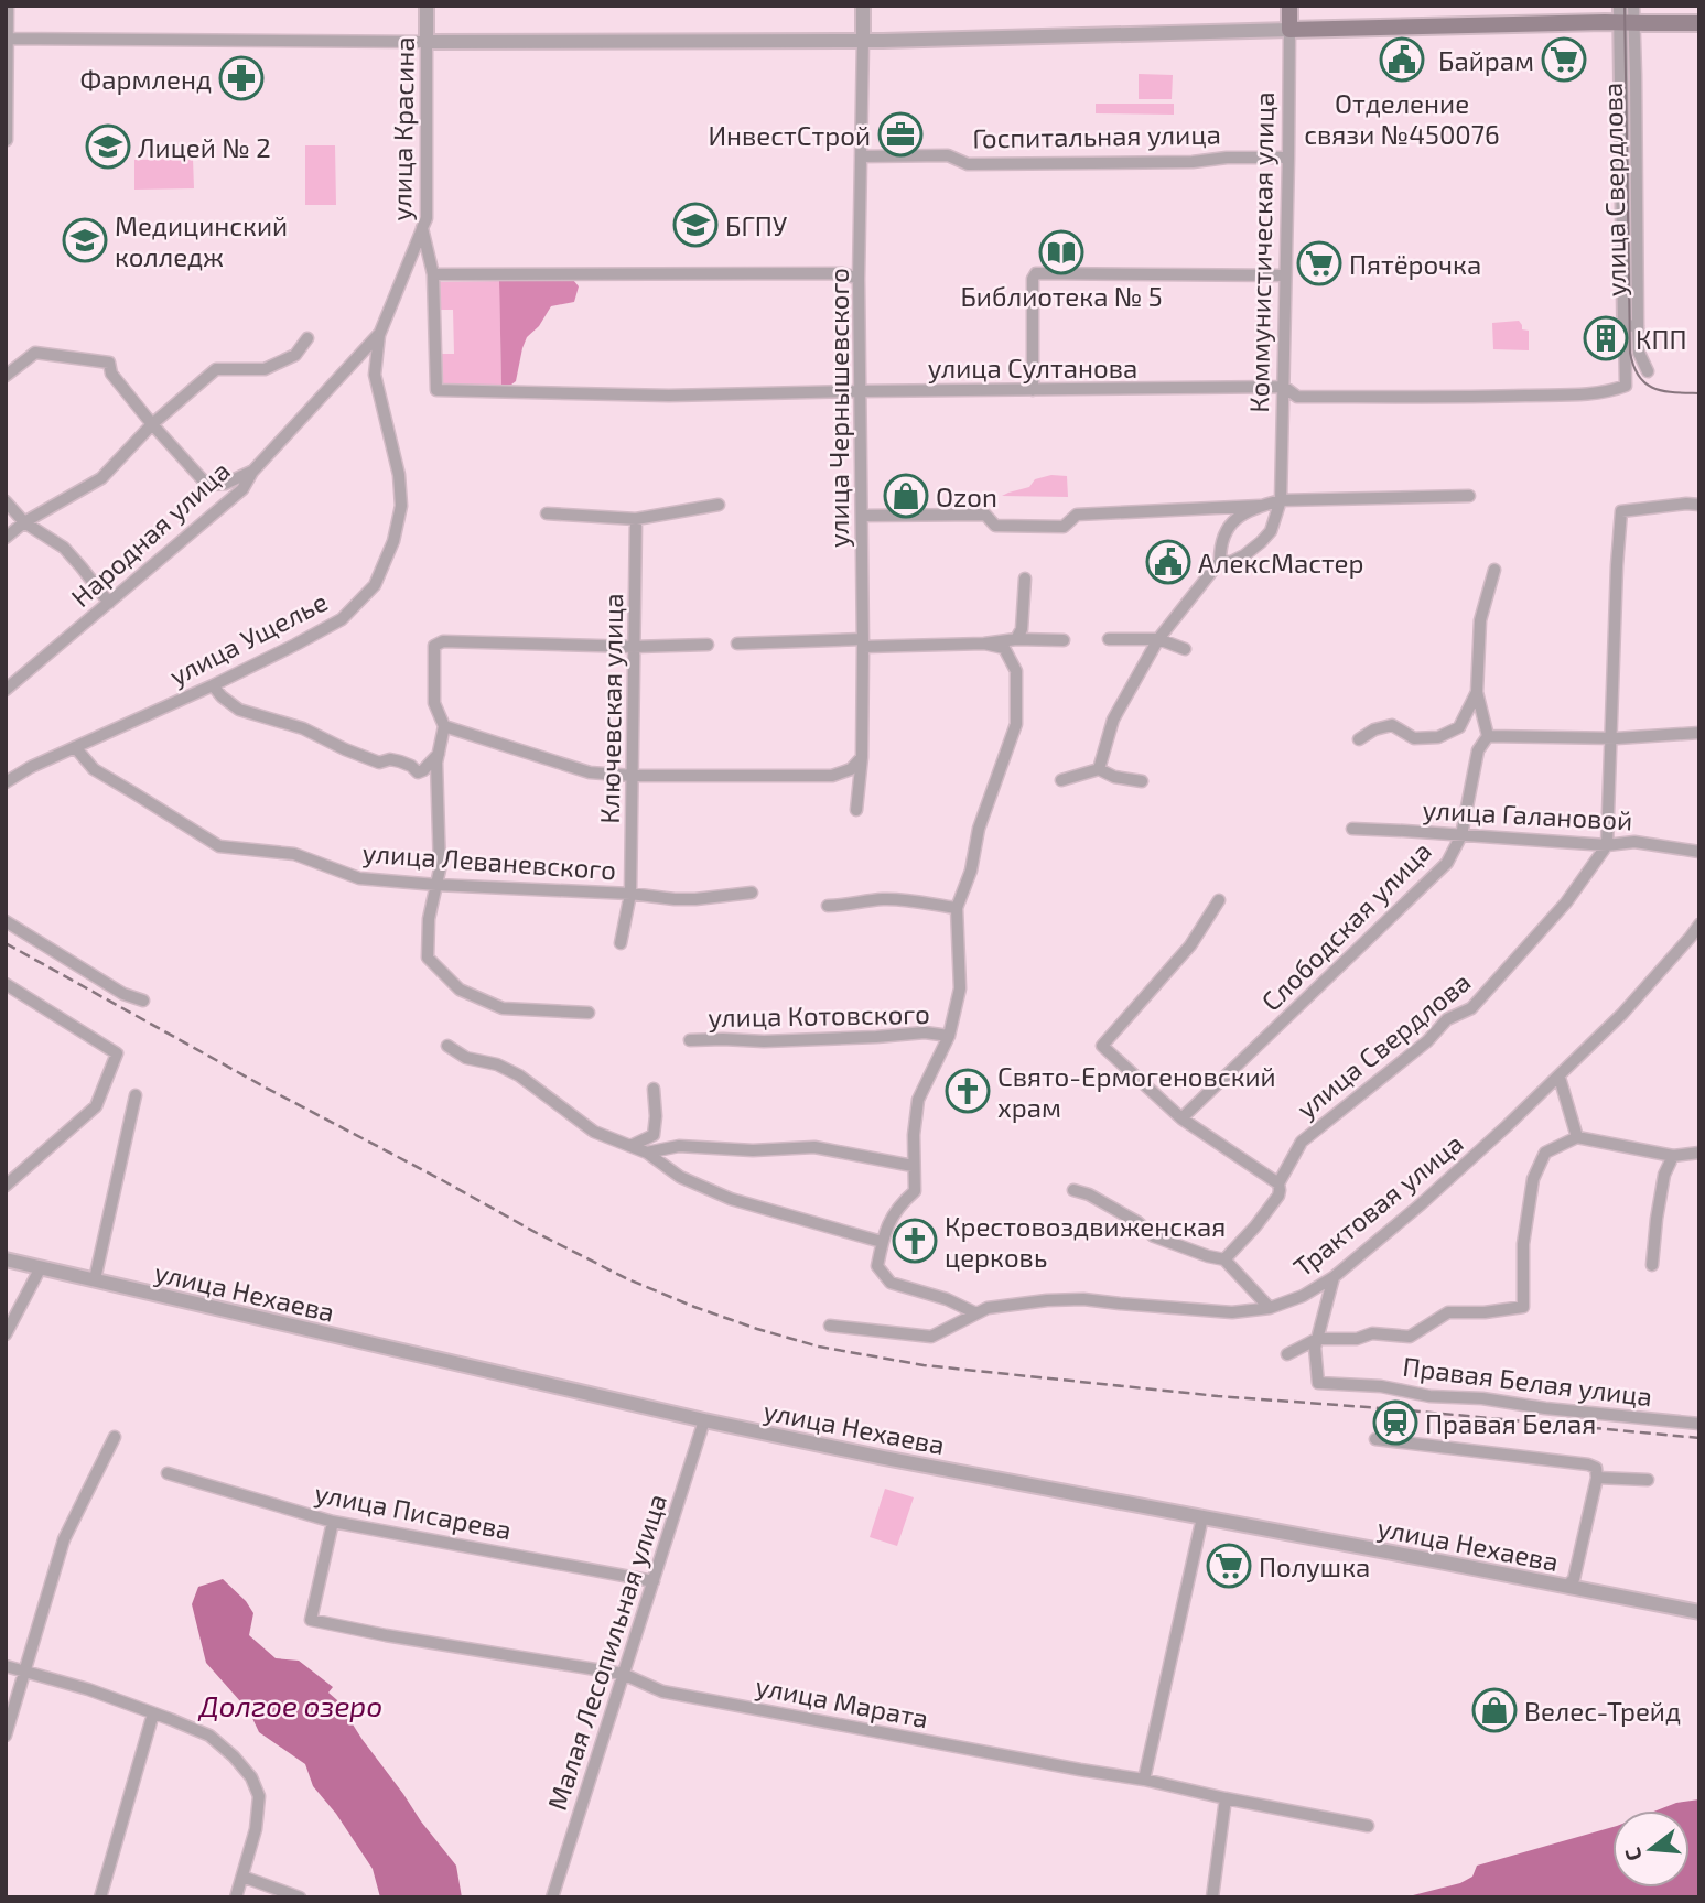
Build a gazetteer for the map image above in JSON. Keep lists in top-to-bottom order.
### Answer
{
  "streets": {
    "main road": ["Коммунистическая улица"],
    "street": [
      "улица Красина",
      "Госпитальная улица",
      "улица Свердлова",
      "улица Султанова",
      "улица Чернышевского",
      "Народная улица",
      "улица Ущелье",
      "Ключевская улица",
      "улица Галановой",
      "улица Леваневского",
      "Слободская улица",
      "улица Котовского",
      "Трактовая улица",
      "улица Нехаева",
      "Правая Белая улица",
      "улица Писарева",
      "Малая Лесопильная улица",
      "улица Марата"
    ]
  },
  "crossings": [
    ["улица Красина", "улица Султанова"],
    ["улица Красина", "улица Ущелье"],
    ["Госпитальная улица", "Коммунистическая улица"],
    ["Госпитальная улица", "улица Чернышевского"],
    ["улица Свердлова", "улица Султанова"],
    ["улица Свердлова", "улица Галановой"],
    ["Коммунистическая улица", "улица Султанова"],
    ["улица Султанова", "улица Чернышевского"],
    ["Народная улица", "улица Ущелье"],
    ["улица Ущелье", "улица Леваневского"],
    ["Ключевская улица", "улица Леваневского"],
    ["улица Галановой", "Слободская улица"],
    ["Трактовая улица", "Правая Белая улица"],
    ["улица Нехаева", "Малая Лесопильная улица"],
    ["улица Писарева", "Малая Лесопильная улица"],
    ["улица Писарева", "улица Марата"],
    ["Малая Лесопильная улица", "улица Марата"]
  ],
  "water": ["Долгое озеро"],
  "places": {
    "public building": ["Отделение связи №450076", "АлексМастер"],
    "supermarket": ["Байрам", "Пятёрочка", "Полушка"],
    "pharmacy": ["Фармленд"],
    "office": ["ИнвестСтрой"],
    "school or university": ["Лицей № 2", "БГПУ", "Медицинский колледж"],
    "library": ["Библиотека № 5"],
    "building": ["КПП"],
    "shop": ["Ozon", "Велес-Трейд"],
    "church": ["Свято-Ермогеновский храм", "Крестовоздвиженская церковь"],
    "station": ["Правая Белая"]
  },
  "north": "left"
}
